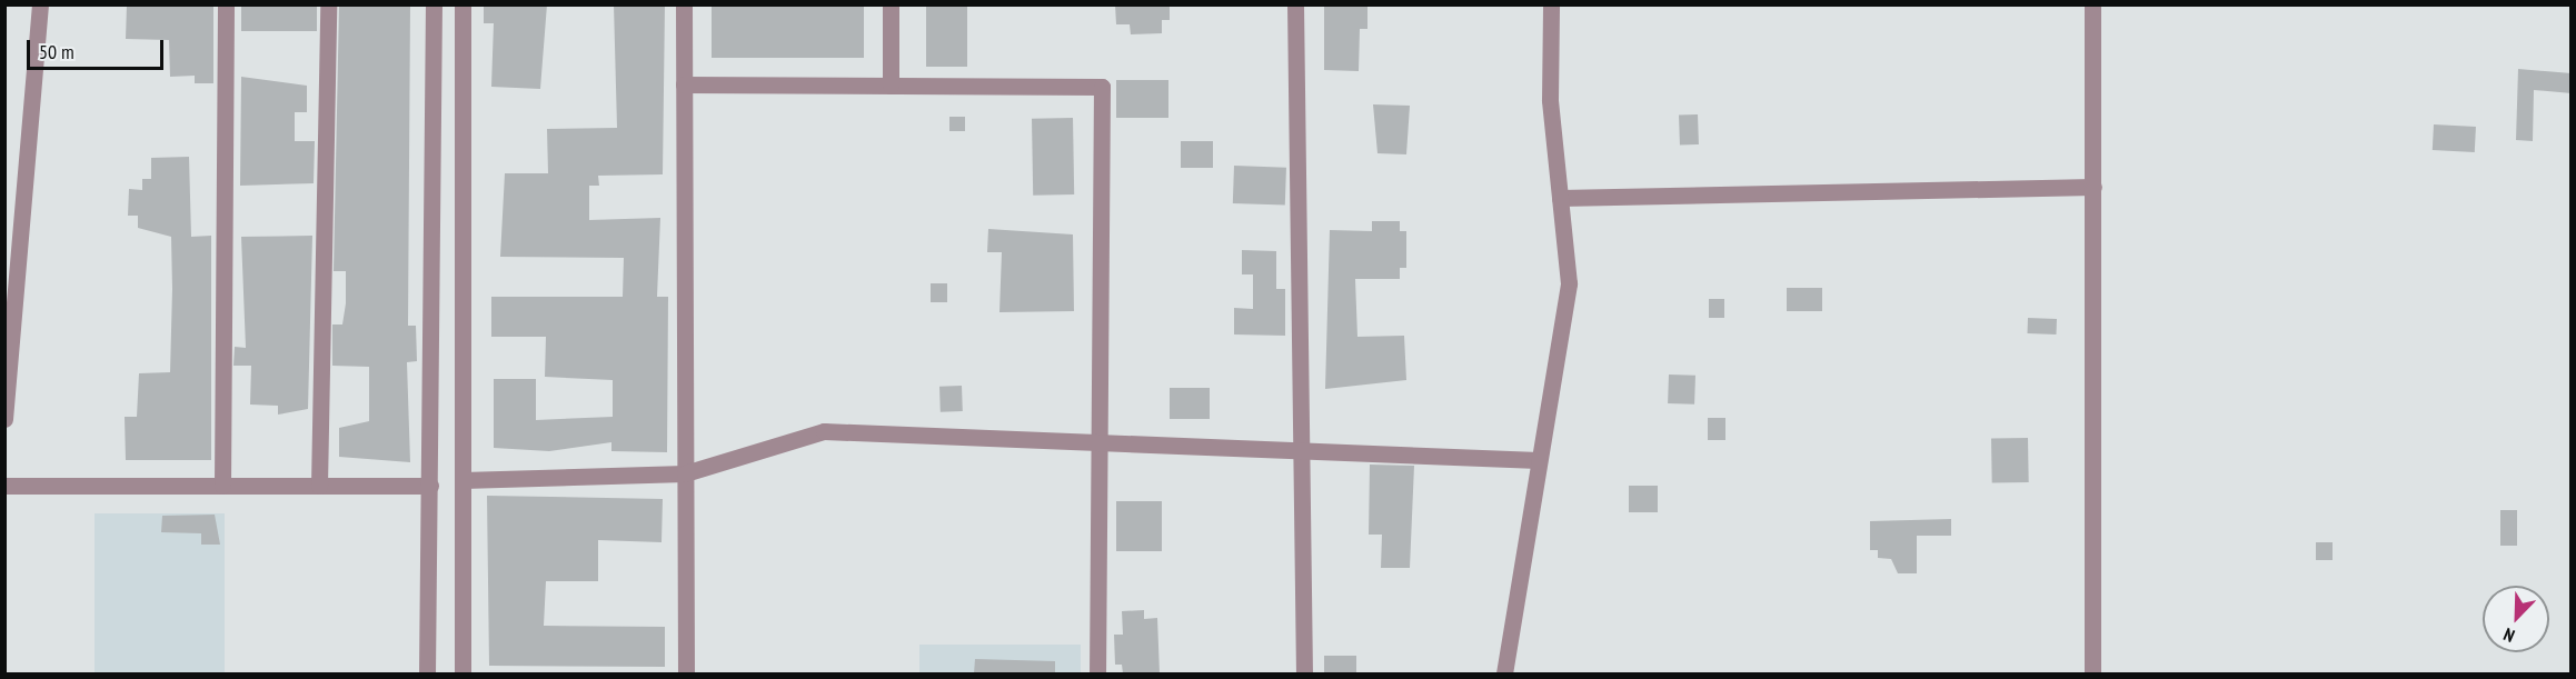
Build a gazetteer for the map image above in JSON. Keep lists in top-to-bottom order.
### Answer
{
  "scale_bar": "50 m",
  "north": "bottom left"
}
